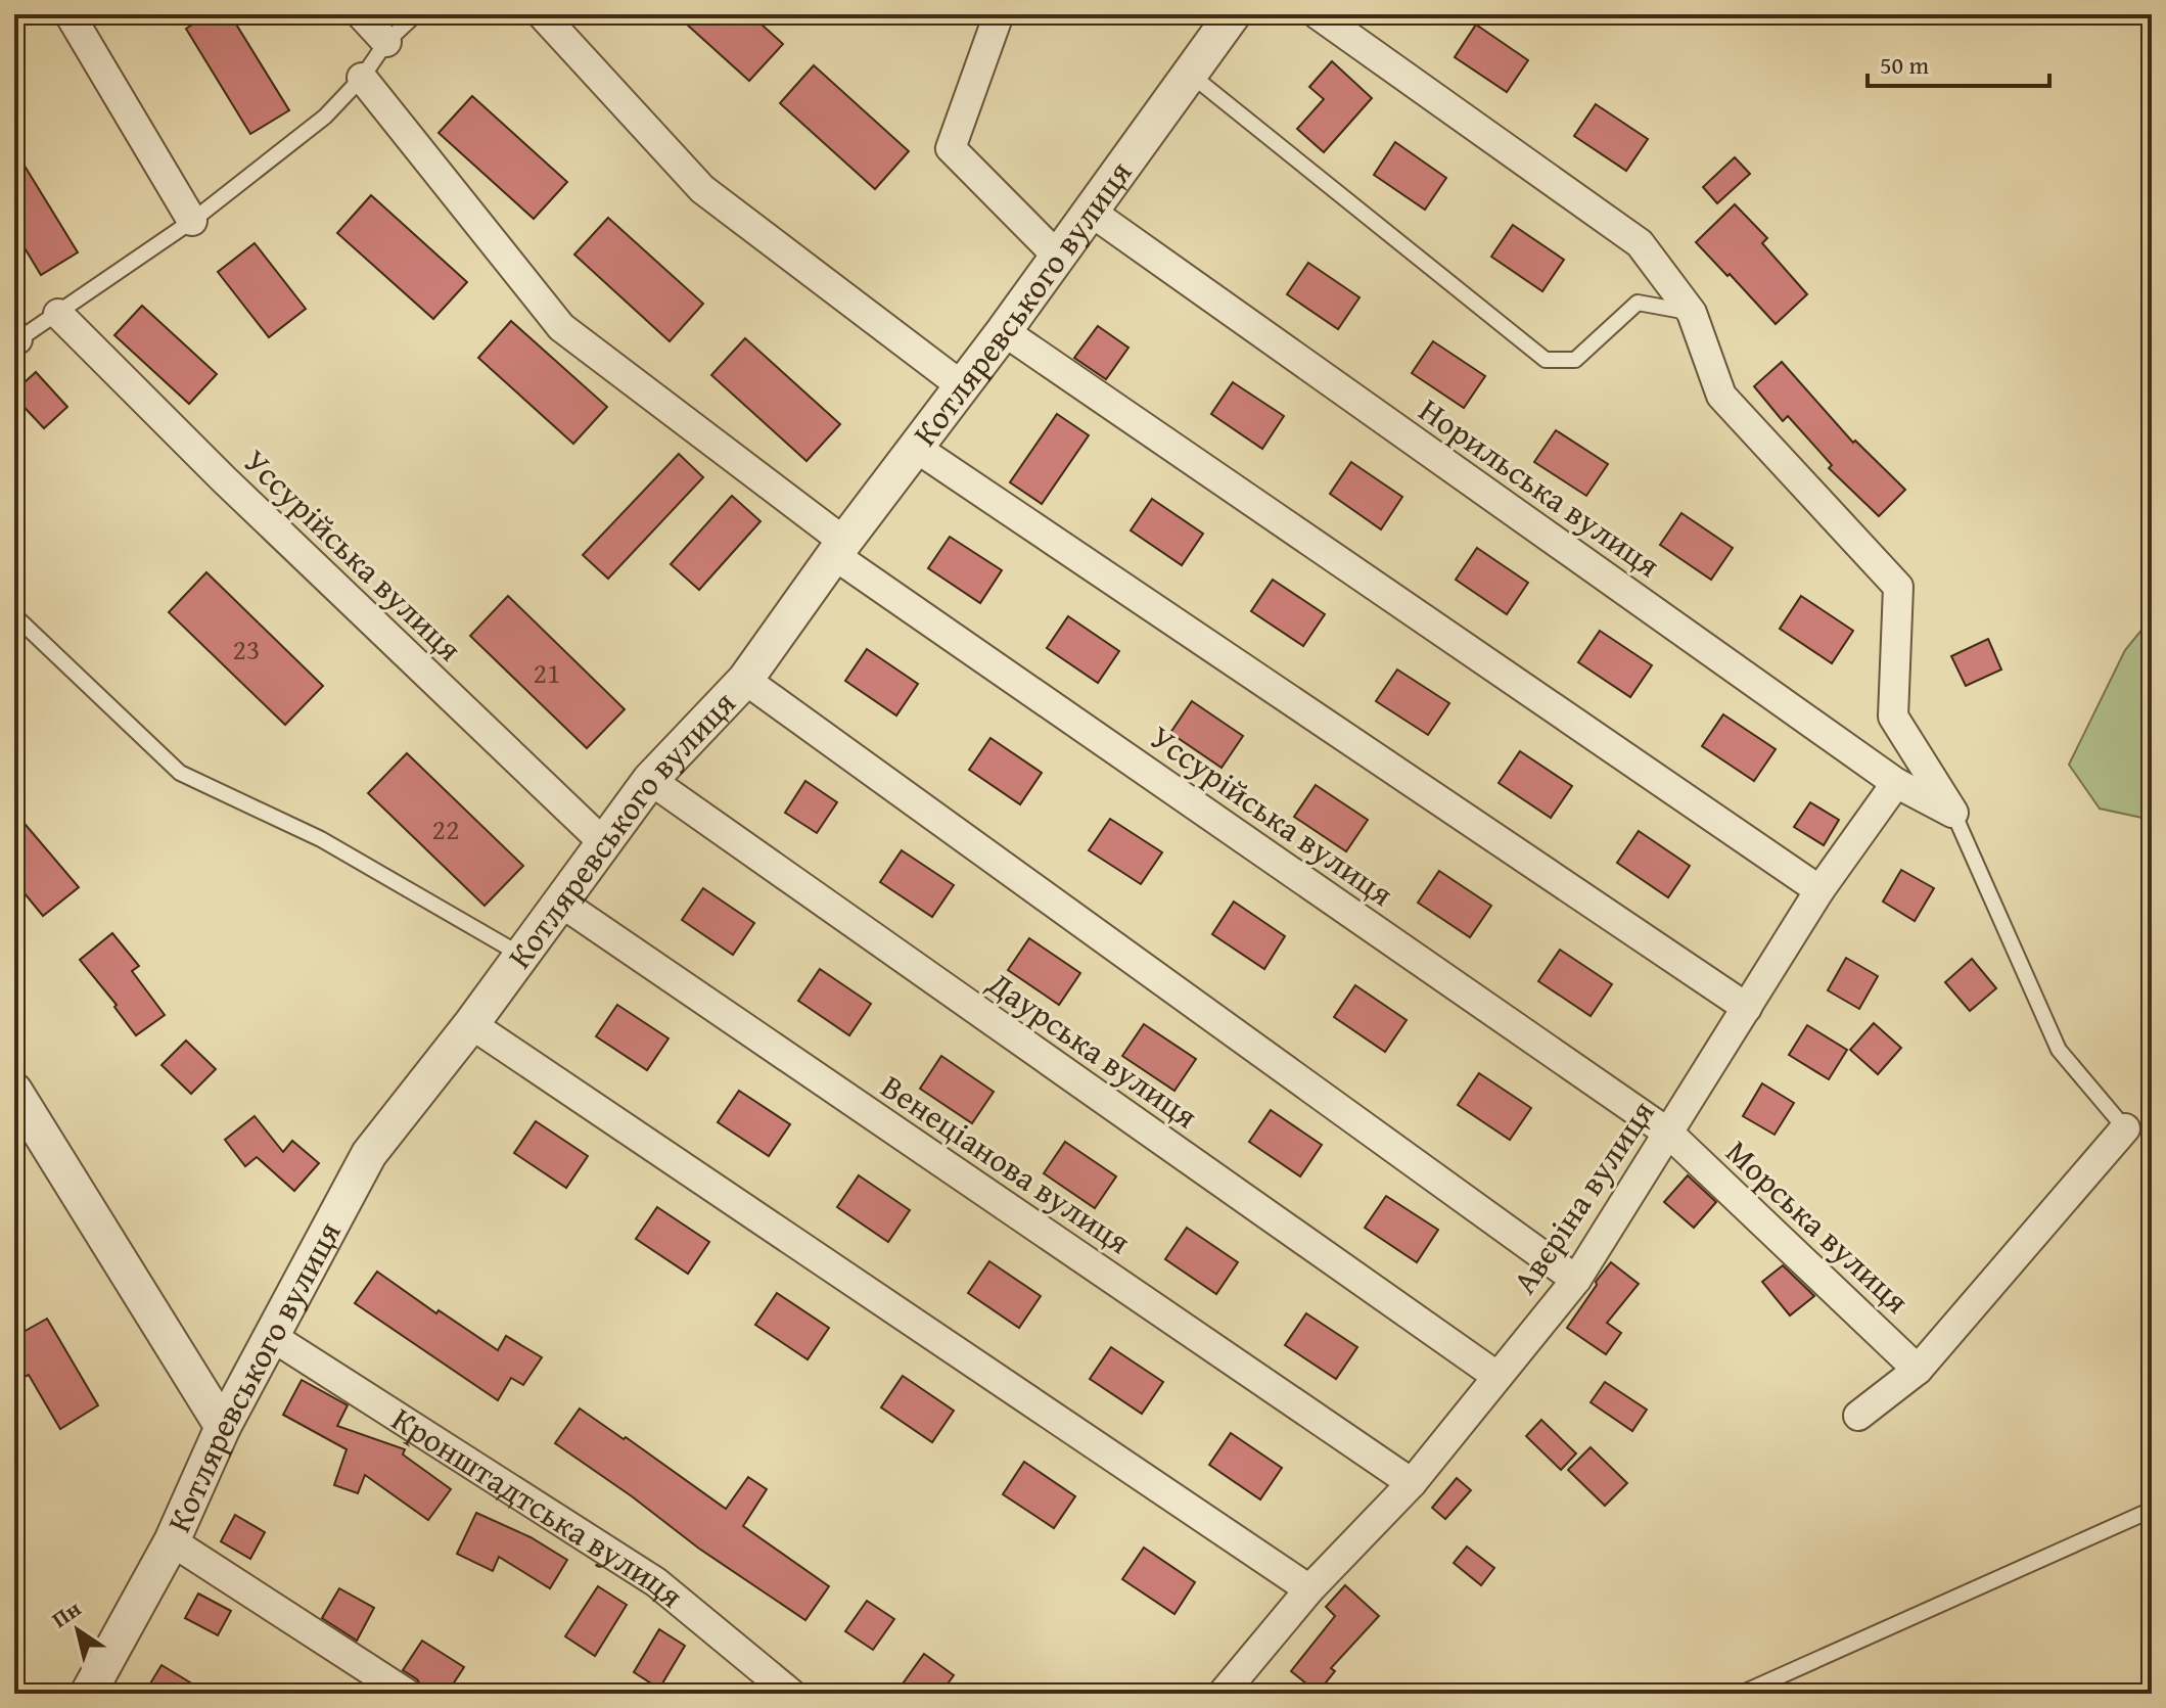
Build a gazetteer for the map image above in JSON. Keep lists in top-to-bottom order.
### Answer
{
  "streets": {
    "street": [
      "Котляревського вулиця",
      "Норильська вулиця",
      "Уссурійська вулиця",
      "Даурська вулиця",
      "Венеціанова вулиця",
      "Авєріна вулиця",
      "Морська вулиця",
      "Кронштадтська вулиця"
    ]
  },
  "crossings": [
    ["Котляревського вулиця", "Норильська вулиця"],
    ["Котляревського вулиця", "Уссурійська вулиця"],
    ["Котляревського вулиця", "Даурська вулиця"],
    ["Котляревського вулиця", "Венеціанова вулиця"],
    ["Котляревського вулиця", "Кронштадтська вулиця"],
    ["Норильська вулиця", "Авєріна вулиця"],
    ["Уссурійська вулиця", "Авєріна вулиця"],
    ["Уссурійська вулиця", "Морська вулиця"],
    ["Даурська вулиця", "Авєріна вулиця"],
    ["Венеціанова вулиця", "Авєріна вулиця"],
    ["Авєріна вулиця", "Морська вулиця"]
  ],
  "house_numbers": ["23", "21", "22"],
  "scale_bar": "50 m",
  "north": "top left"
}
